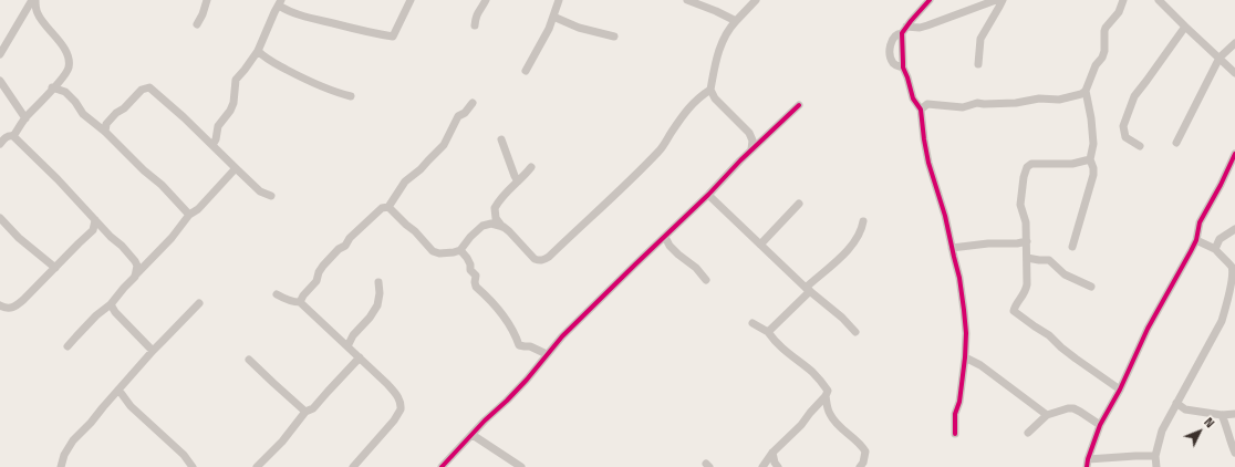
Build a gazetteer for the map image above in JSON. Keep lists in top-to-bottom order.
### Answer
{
  "north": "top right"
}
